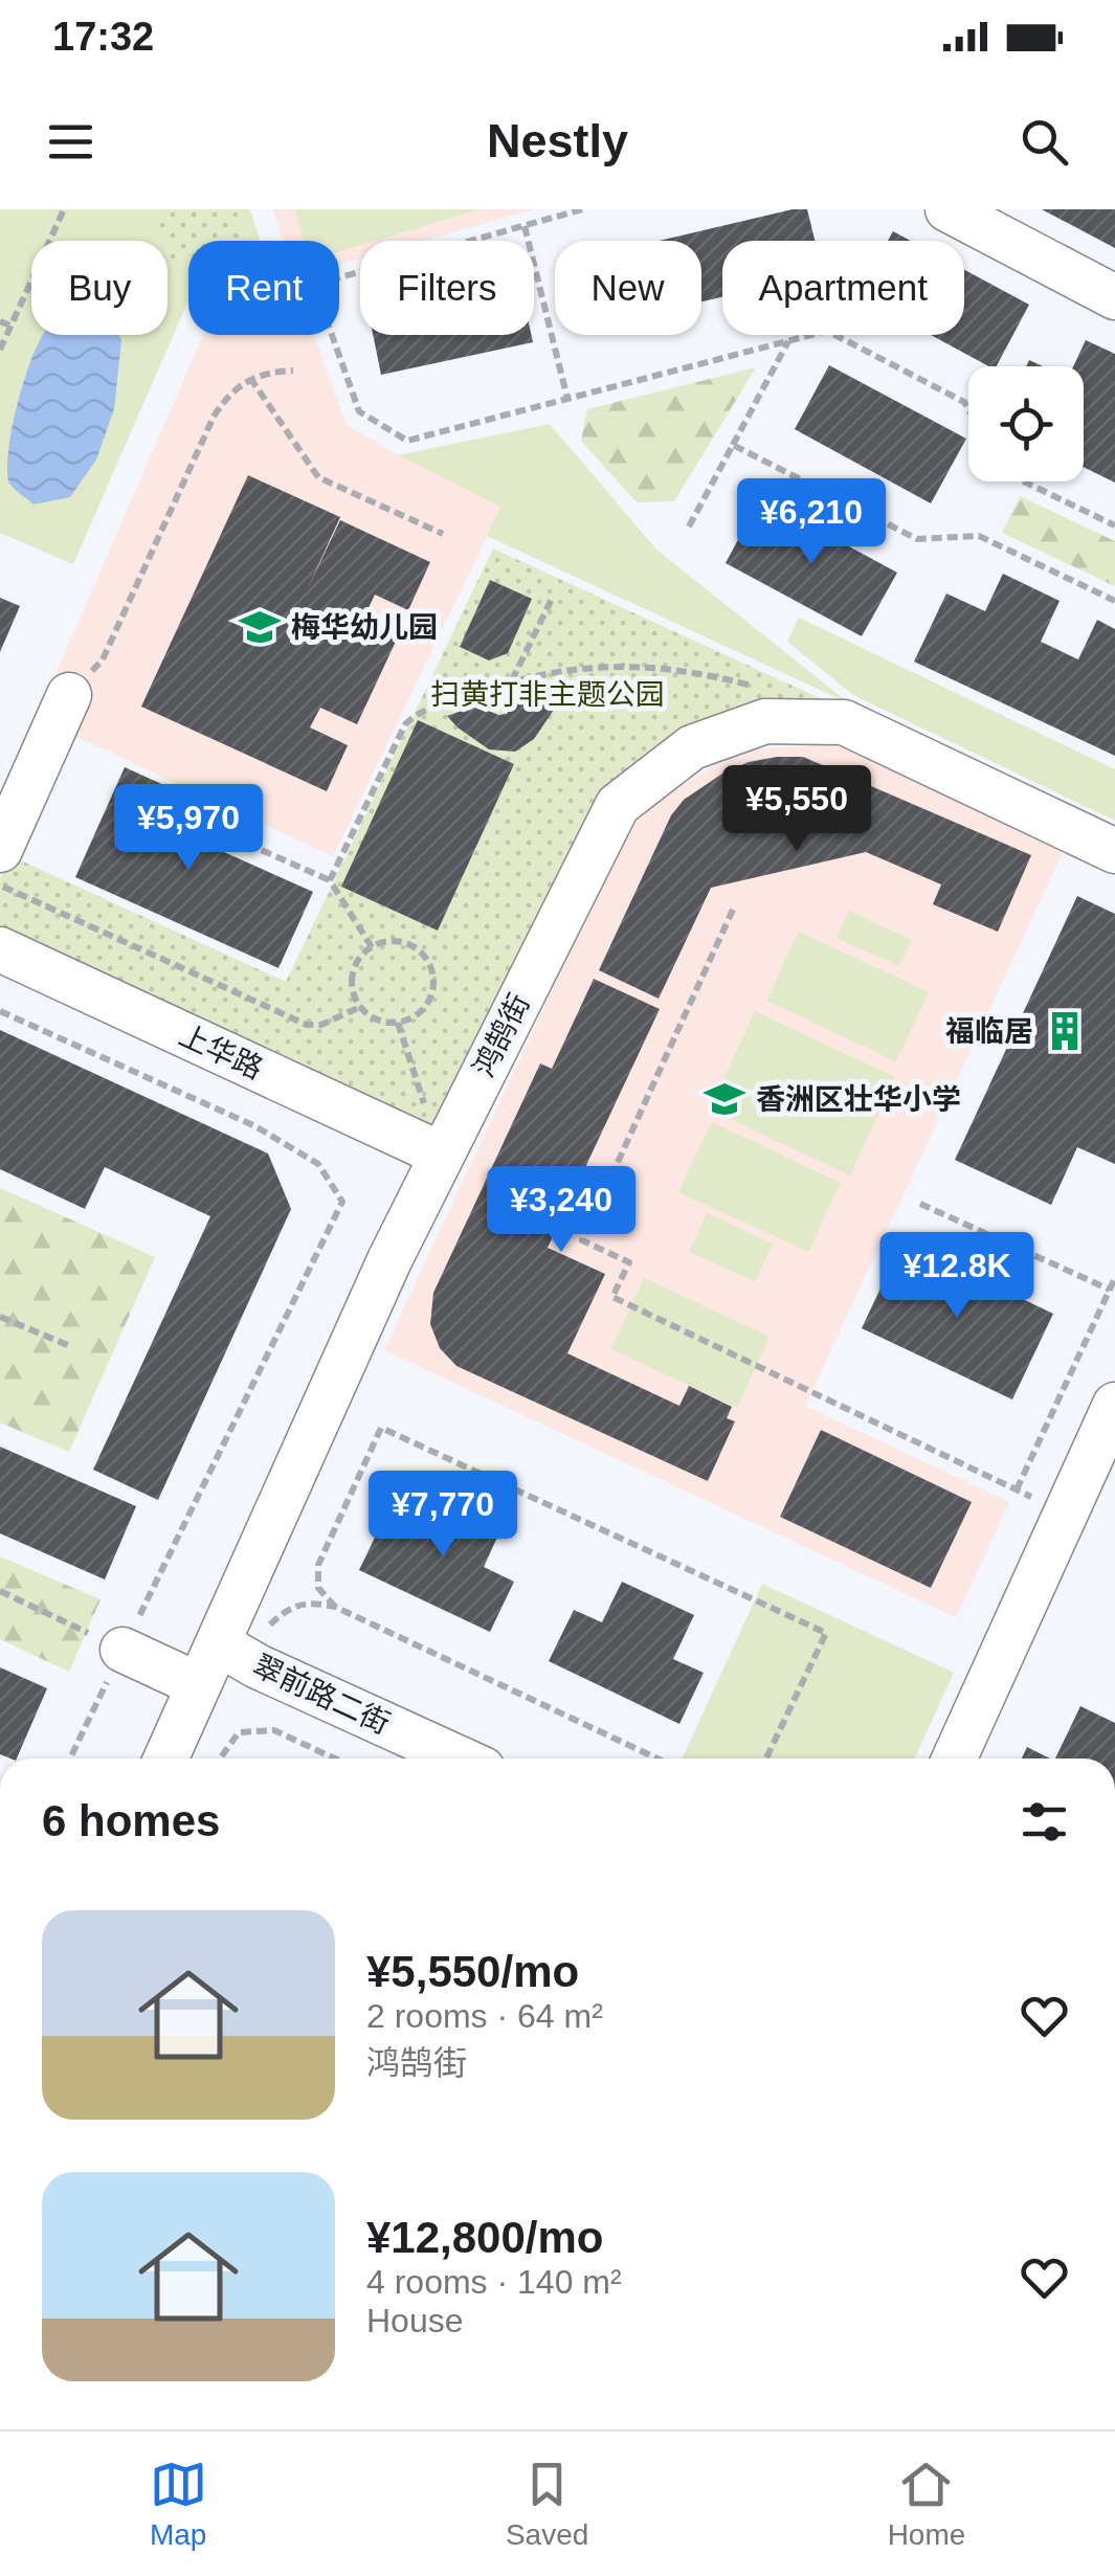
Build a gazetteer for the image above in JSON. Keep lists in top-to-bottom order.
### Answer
{
  "streets": {
    "street": ["鸿鹄街", "上华路", "翠前路二街"]
  },
  "crossings": [
    ["鸿鹄街", "上华路"],
    ["鸿鹄街", "翠前路二街"]
  ],
  "parks": ["扫黄打非主题公园"],
  "places": {
    "school or university": ["梅华幼儿园", "香洲区壮华小学"],
    "building": ["福临居"]
  },
  "page": {
    "status": "17:32",
    "header": "Nestly",
    "chip": [
      "Buy",
      "Rent",
      "Filters",
      "New",
      "Apartment"
    ],
    "price": [
      "¥6,210",
      "¥5,550",
      "¥5,970",
      "¥3,240",
      "¥12.8K",
      "¥7,770"
    ],
    "heading": "6 homes",
    "list": [
      {
        "name": "¥5,550/mo",
        "note": "2 rooms · 64 m² · 鸿鹄街"
      },
      {
        "name": "¥12,800/mo",
        "note": "4 rooms · 140 m² · House"
      }
    ],
    "tabs": ["Map", "Saved", "Home"]
  }
}
